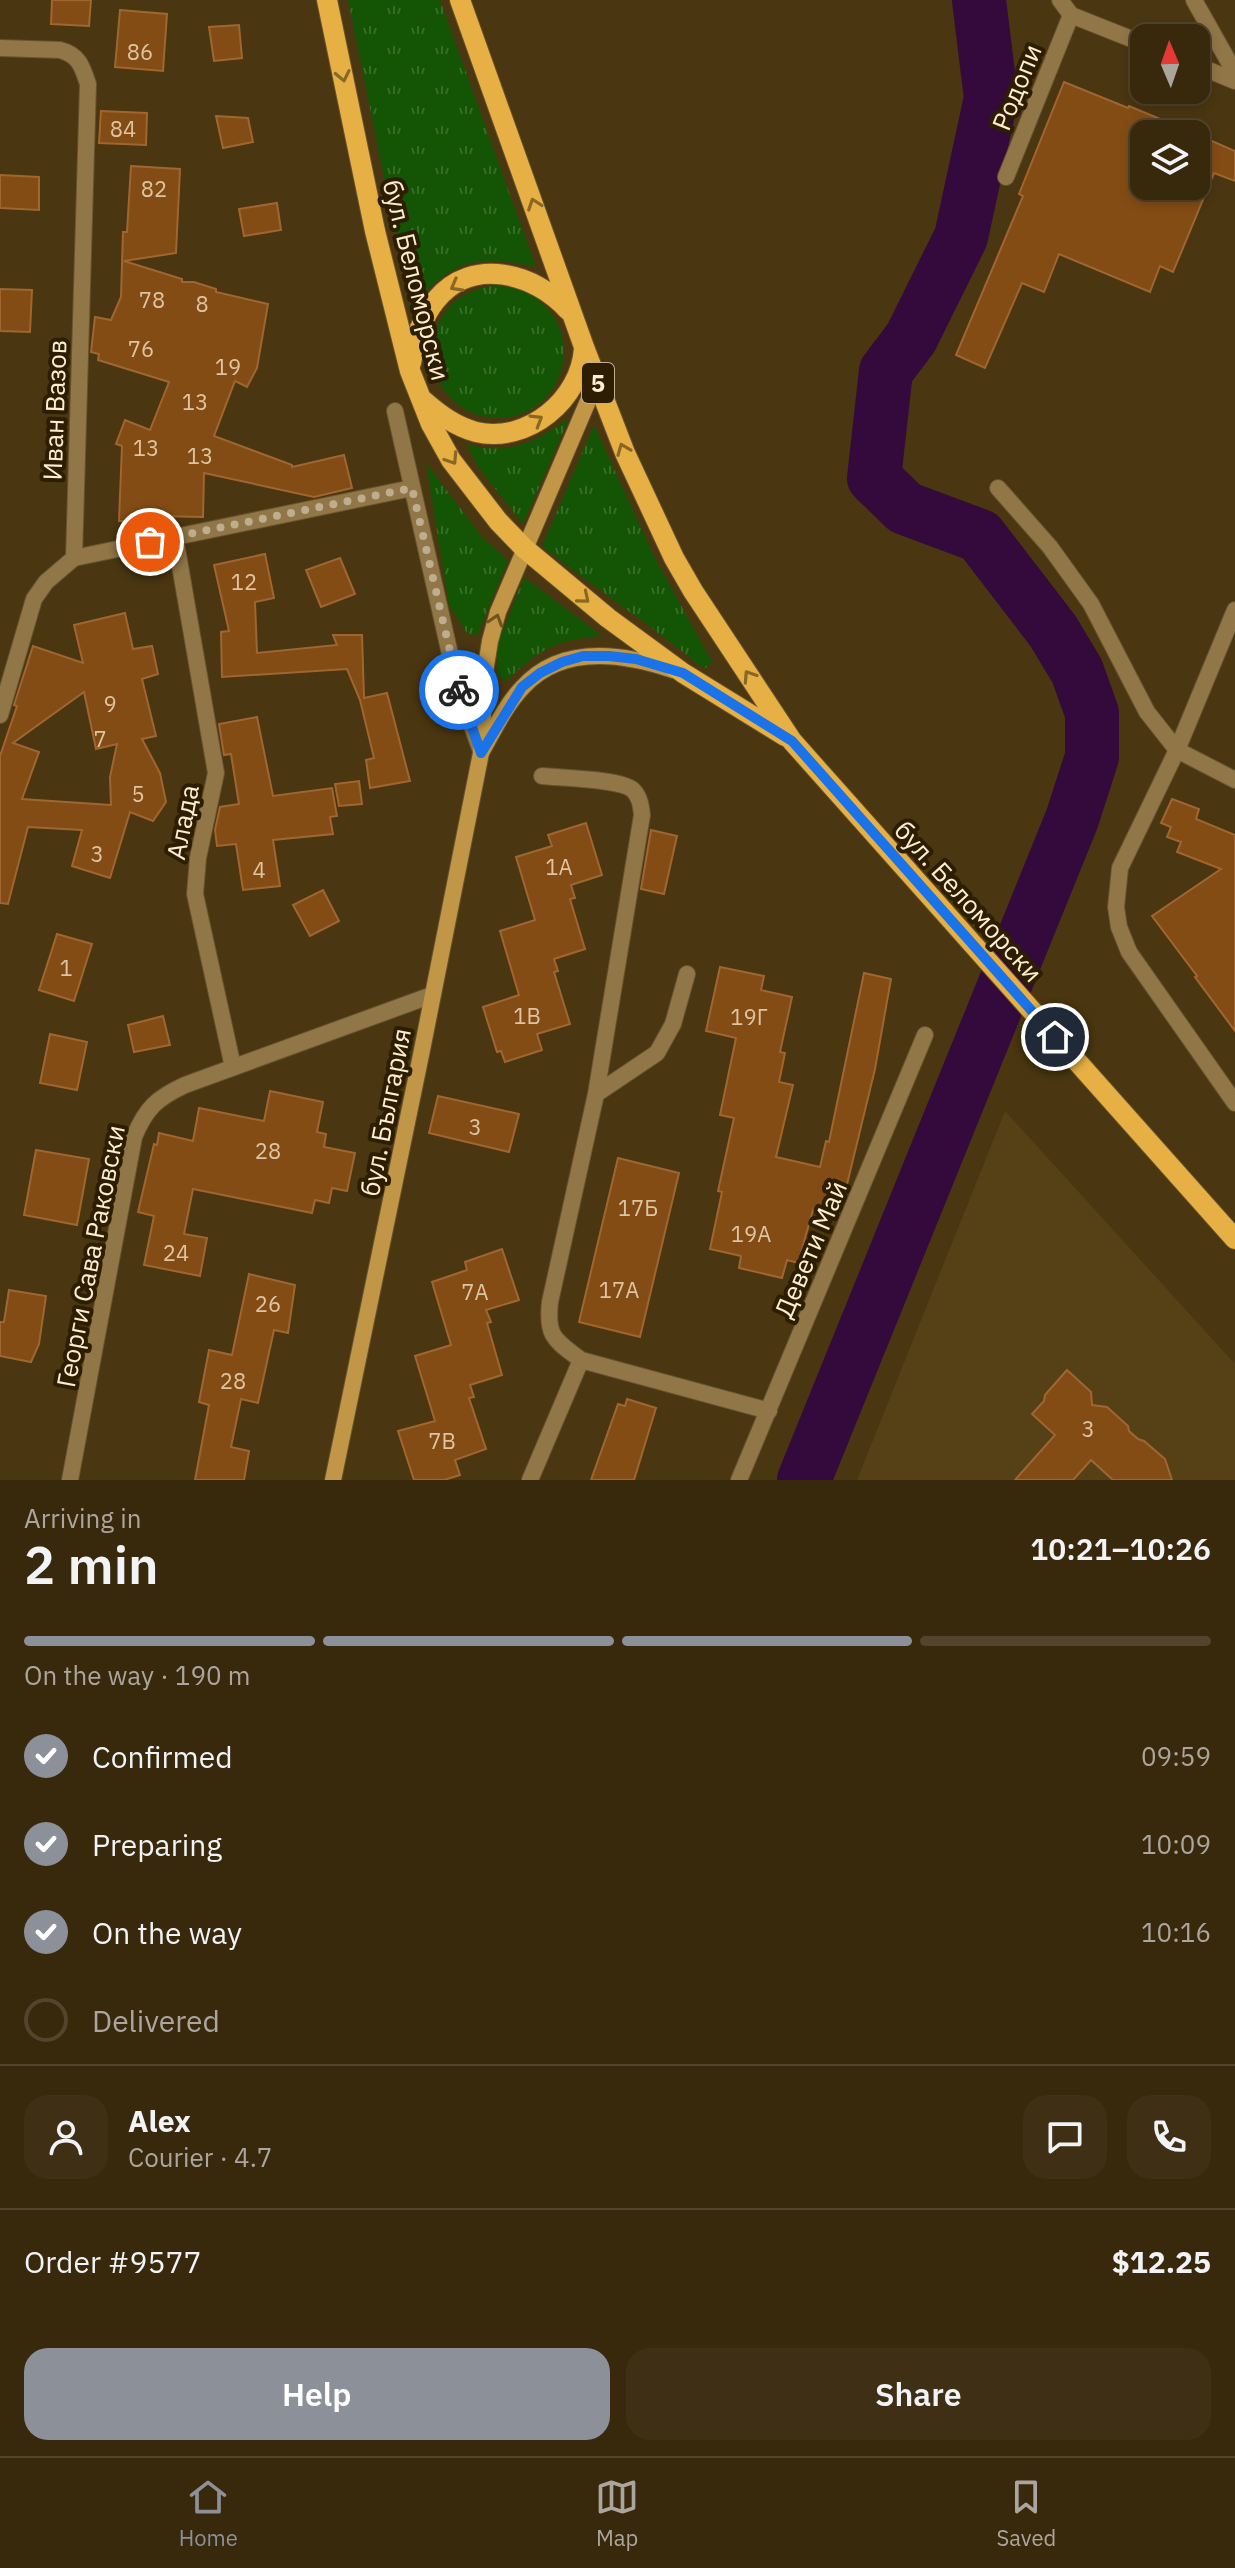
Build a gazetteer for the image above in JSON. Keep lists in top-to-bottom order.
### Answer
{
  "streets": {
    "main road": ["бул. Беломорски", "5", "бул. България"],
    "street": [
      "Родопи",
      "Иван Вазов",
      "Алада",
      "Девети Май",
      "Георги Сава Раковски"
    ]
  },
  "crossings": [
    ["бул. Беломорски", "бул. България"],
    ["Алада", "Георги Сава Раковски"],
    ["бул. България", "Георги Сава Раковски"]
  ],
  "house_numbers": [
    "86",
    "84",
    "82",
    "78",
    "8",
    "76",
    "19",
    "13",
    "13",
    "13",
    "12",
    "9",
    "7",
    "5",
    "3",
    "1А",
    "4",
    "1",
    "1В",
    "19Г",
    "3",
    "28",
    "17Б",
    "19А",
    "24",
    "17А",
    "7А",
    "26",
    "28",
    "3",
    "7В"
  ],
  "north": "top",
  "page": {
    "heading": ["2 min", "Arriving in", "10:21–10:26"],
    "panel": [
      "Alex",
      "Courier · 4.7",
      "Order #9577",
      "$12.25"
    ],
    "bar": "On the way · 190 m",
    "list": [
      ["Confirmed", "09:59"],
      ["Preparing", "10:09"],
      ["On the way", "10:16"],
      "Delivered"
    ],
    "buttons": ["Help", "Share"],
    "tabs": ["Home", "Map", "Saved"]
  }
}
